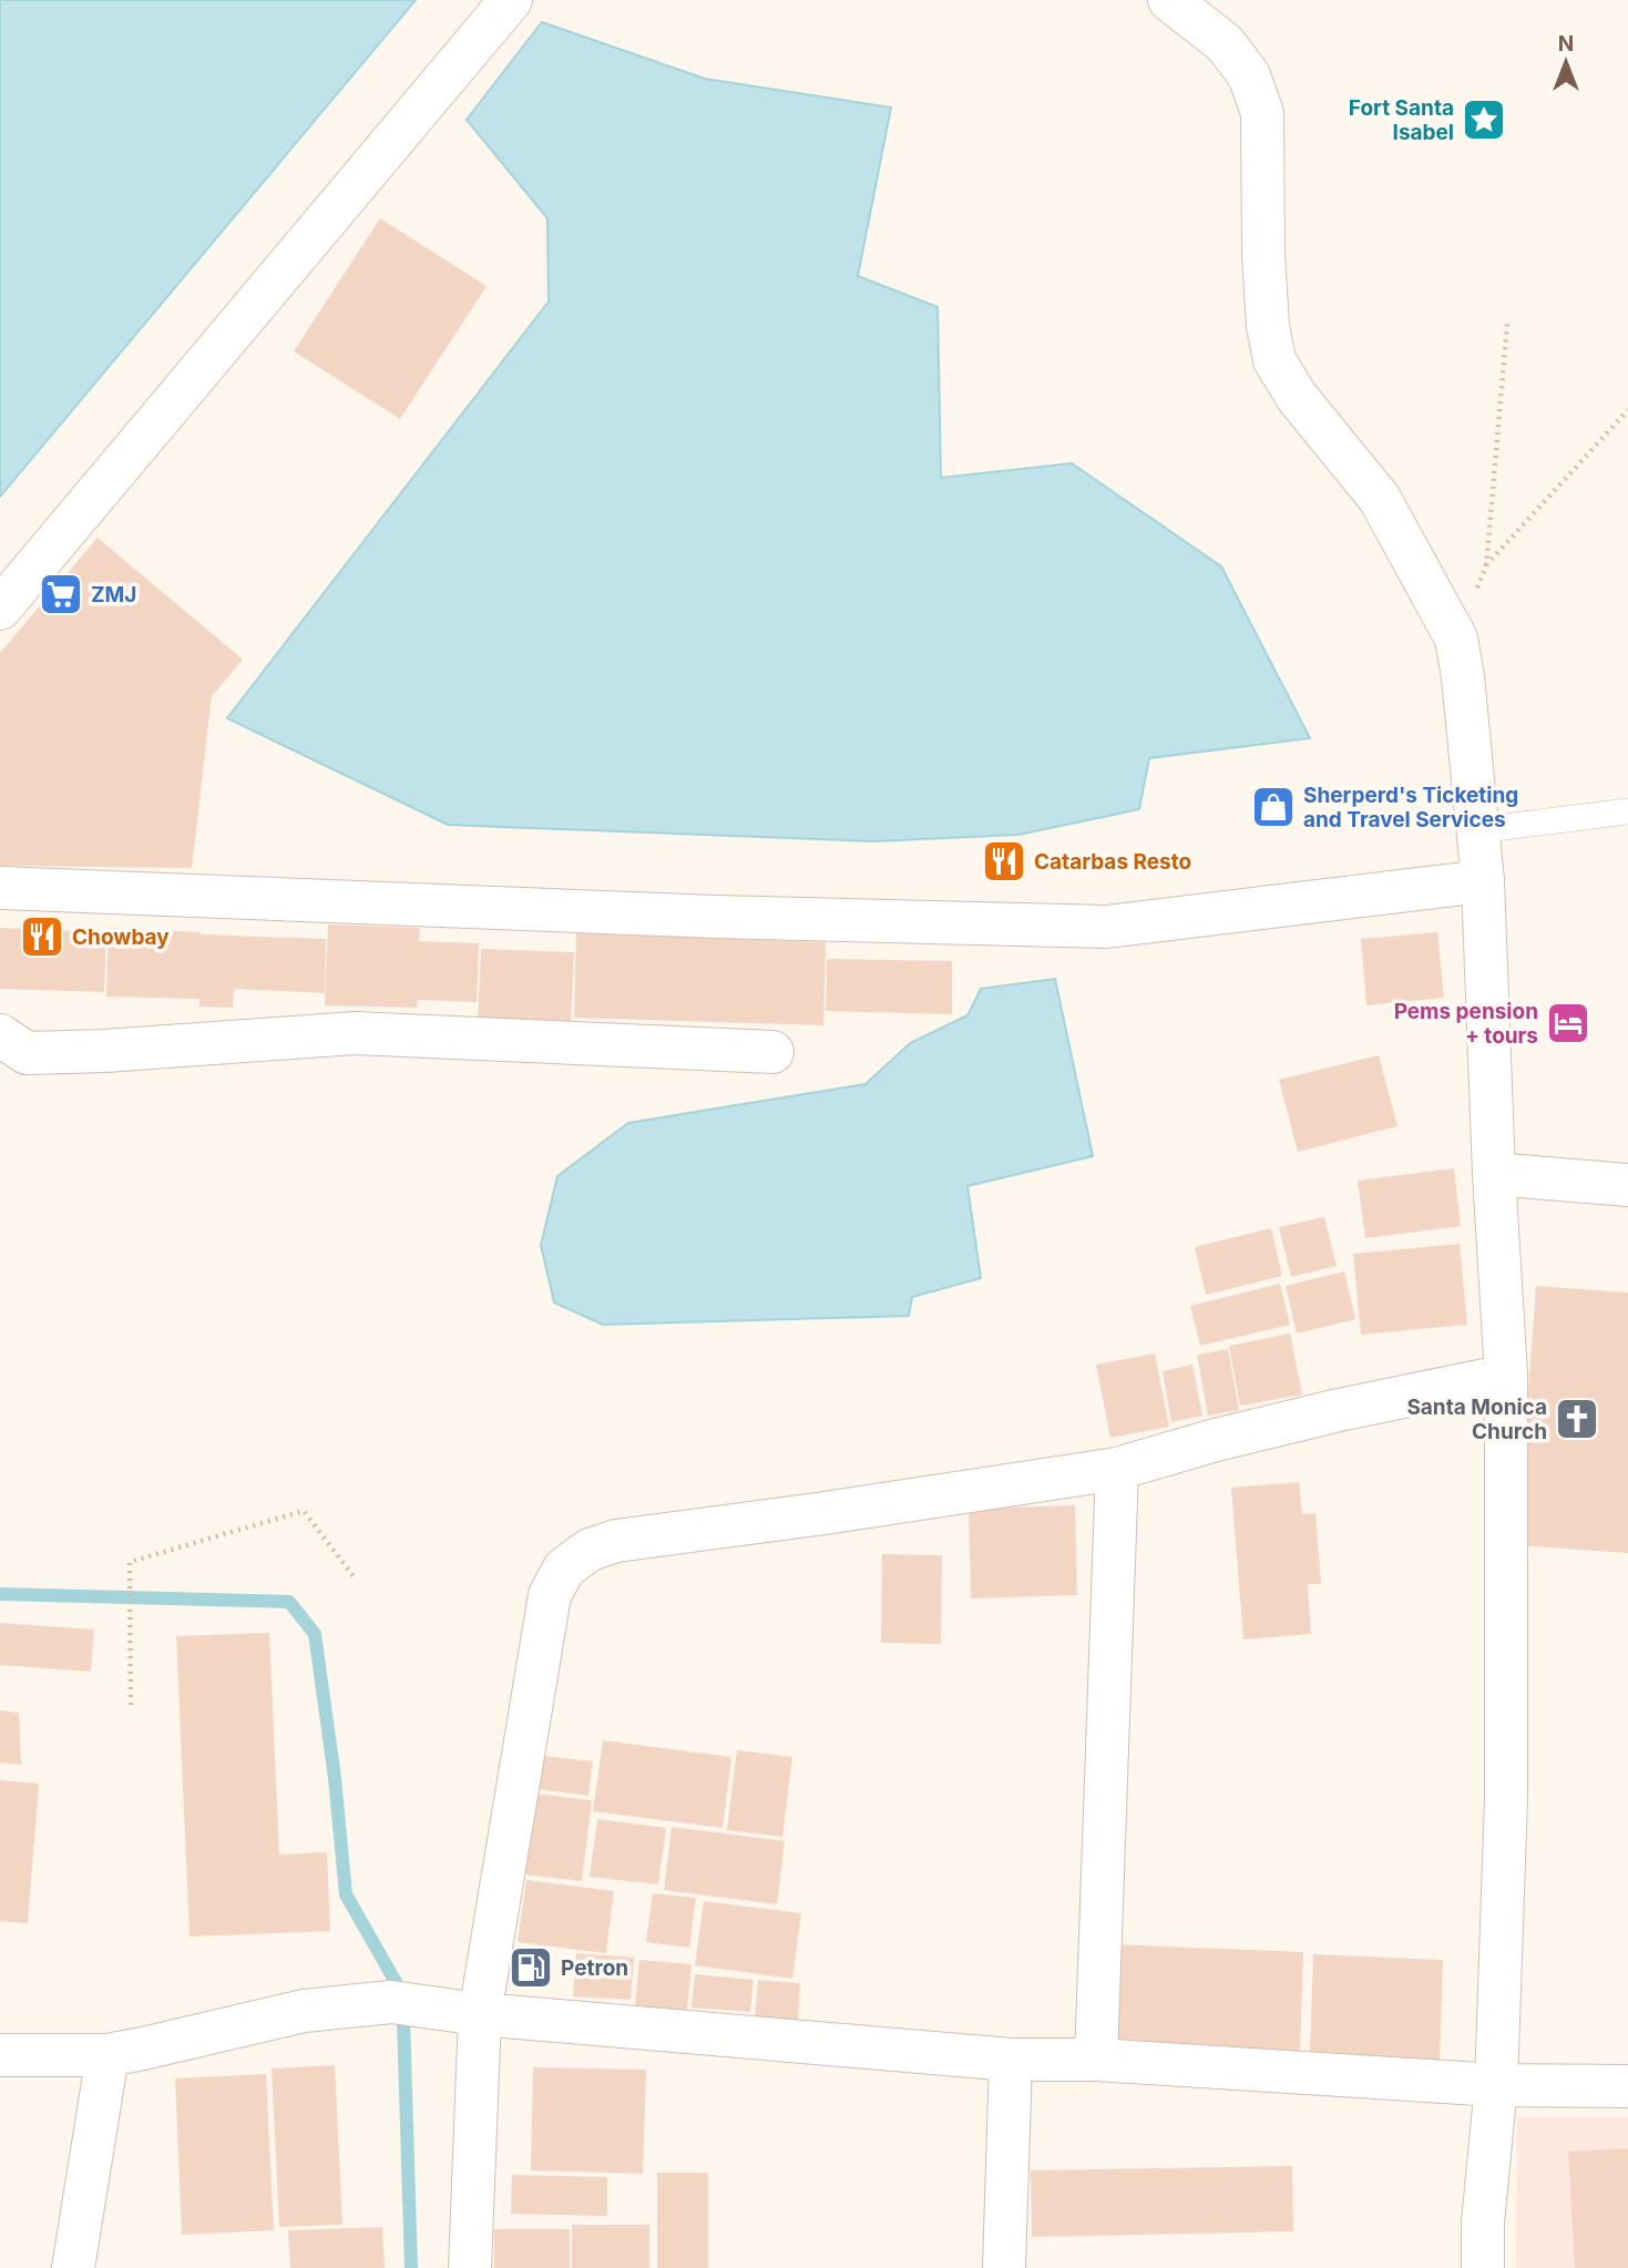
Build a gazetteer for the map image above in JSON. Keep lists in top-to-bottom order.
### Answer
{
  "places": {
    "place": ["Fort Santa Isabel"],
    "supermarket": ["ZMJ"],
    "shop": ["Sherperd's Ticketing and Travel Services"],
    "restaurant": ["Catarbas Resto", "Chowbay"],
    "hotel": ["Pems pension + tours"],
    "church": ["Santa Monica Church"],
    "fuel station": ["Petron"]
  },
  "north": "top"
}
